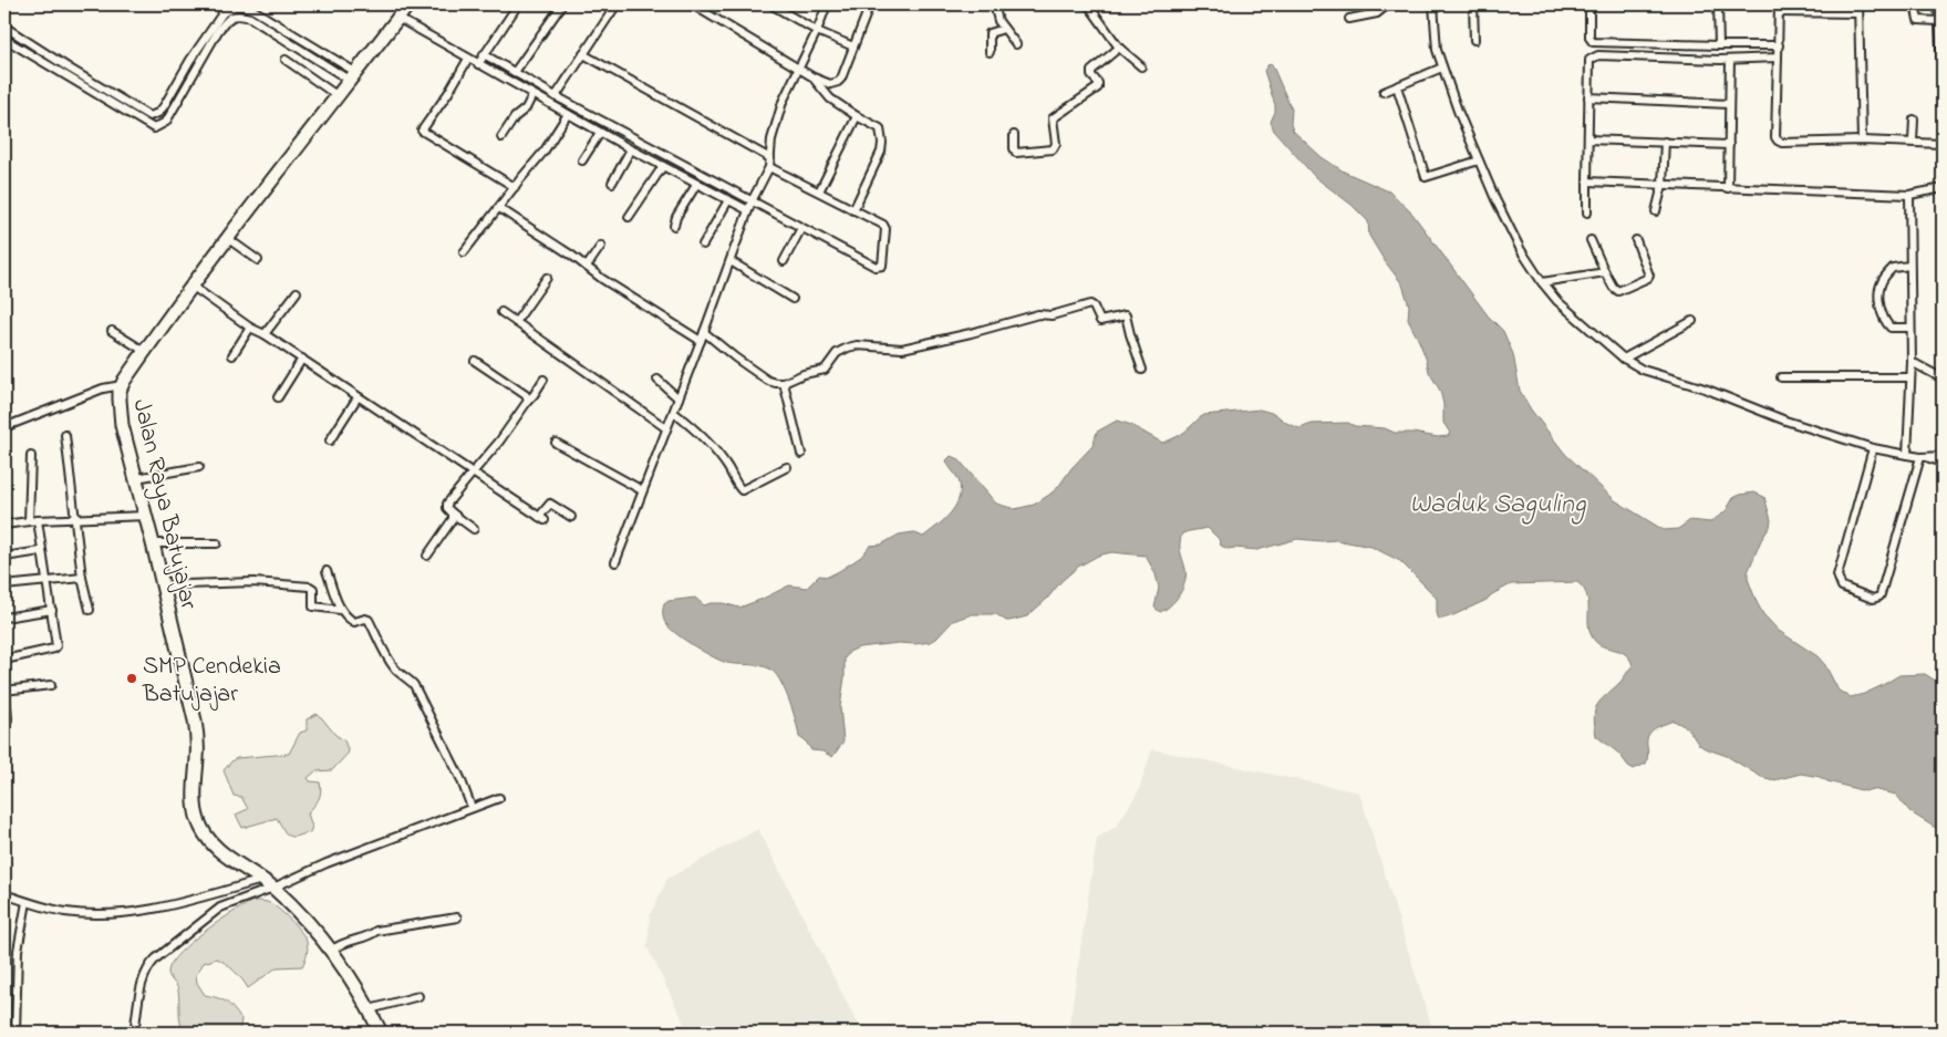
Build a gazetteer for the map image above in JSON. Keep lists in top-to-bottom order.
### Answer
{
  "streets": {
    "highway": ["Jalan Raya Batujajar"]
  },
  "water": ["Waduk Saguling"],
  "places": ["SMP Cendekia Batujajar"]
}
